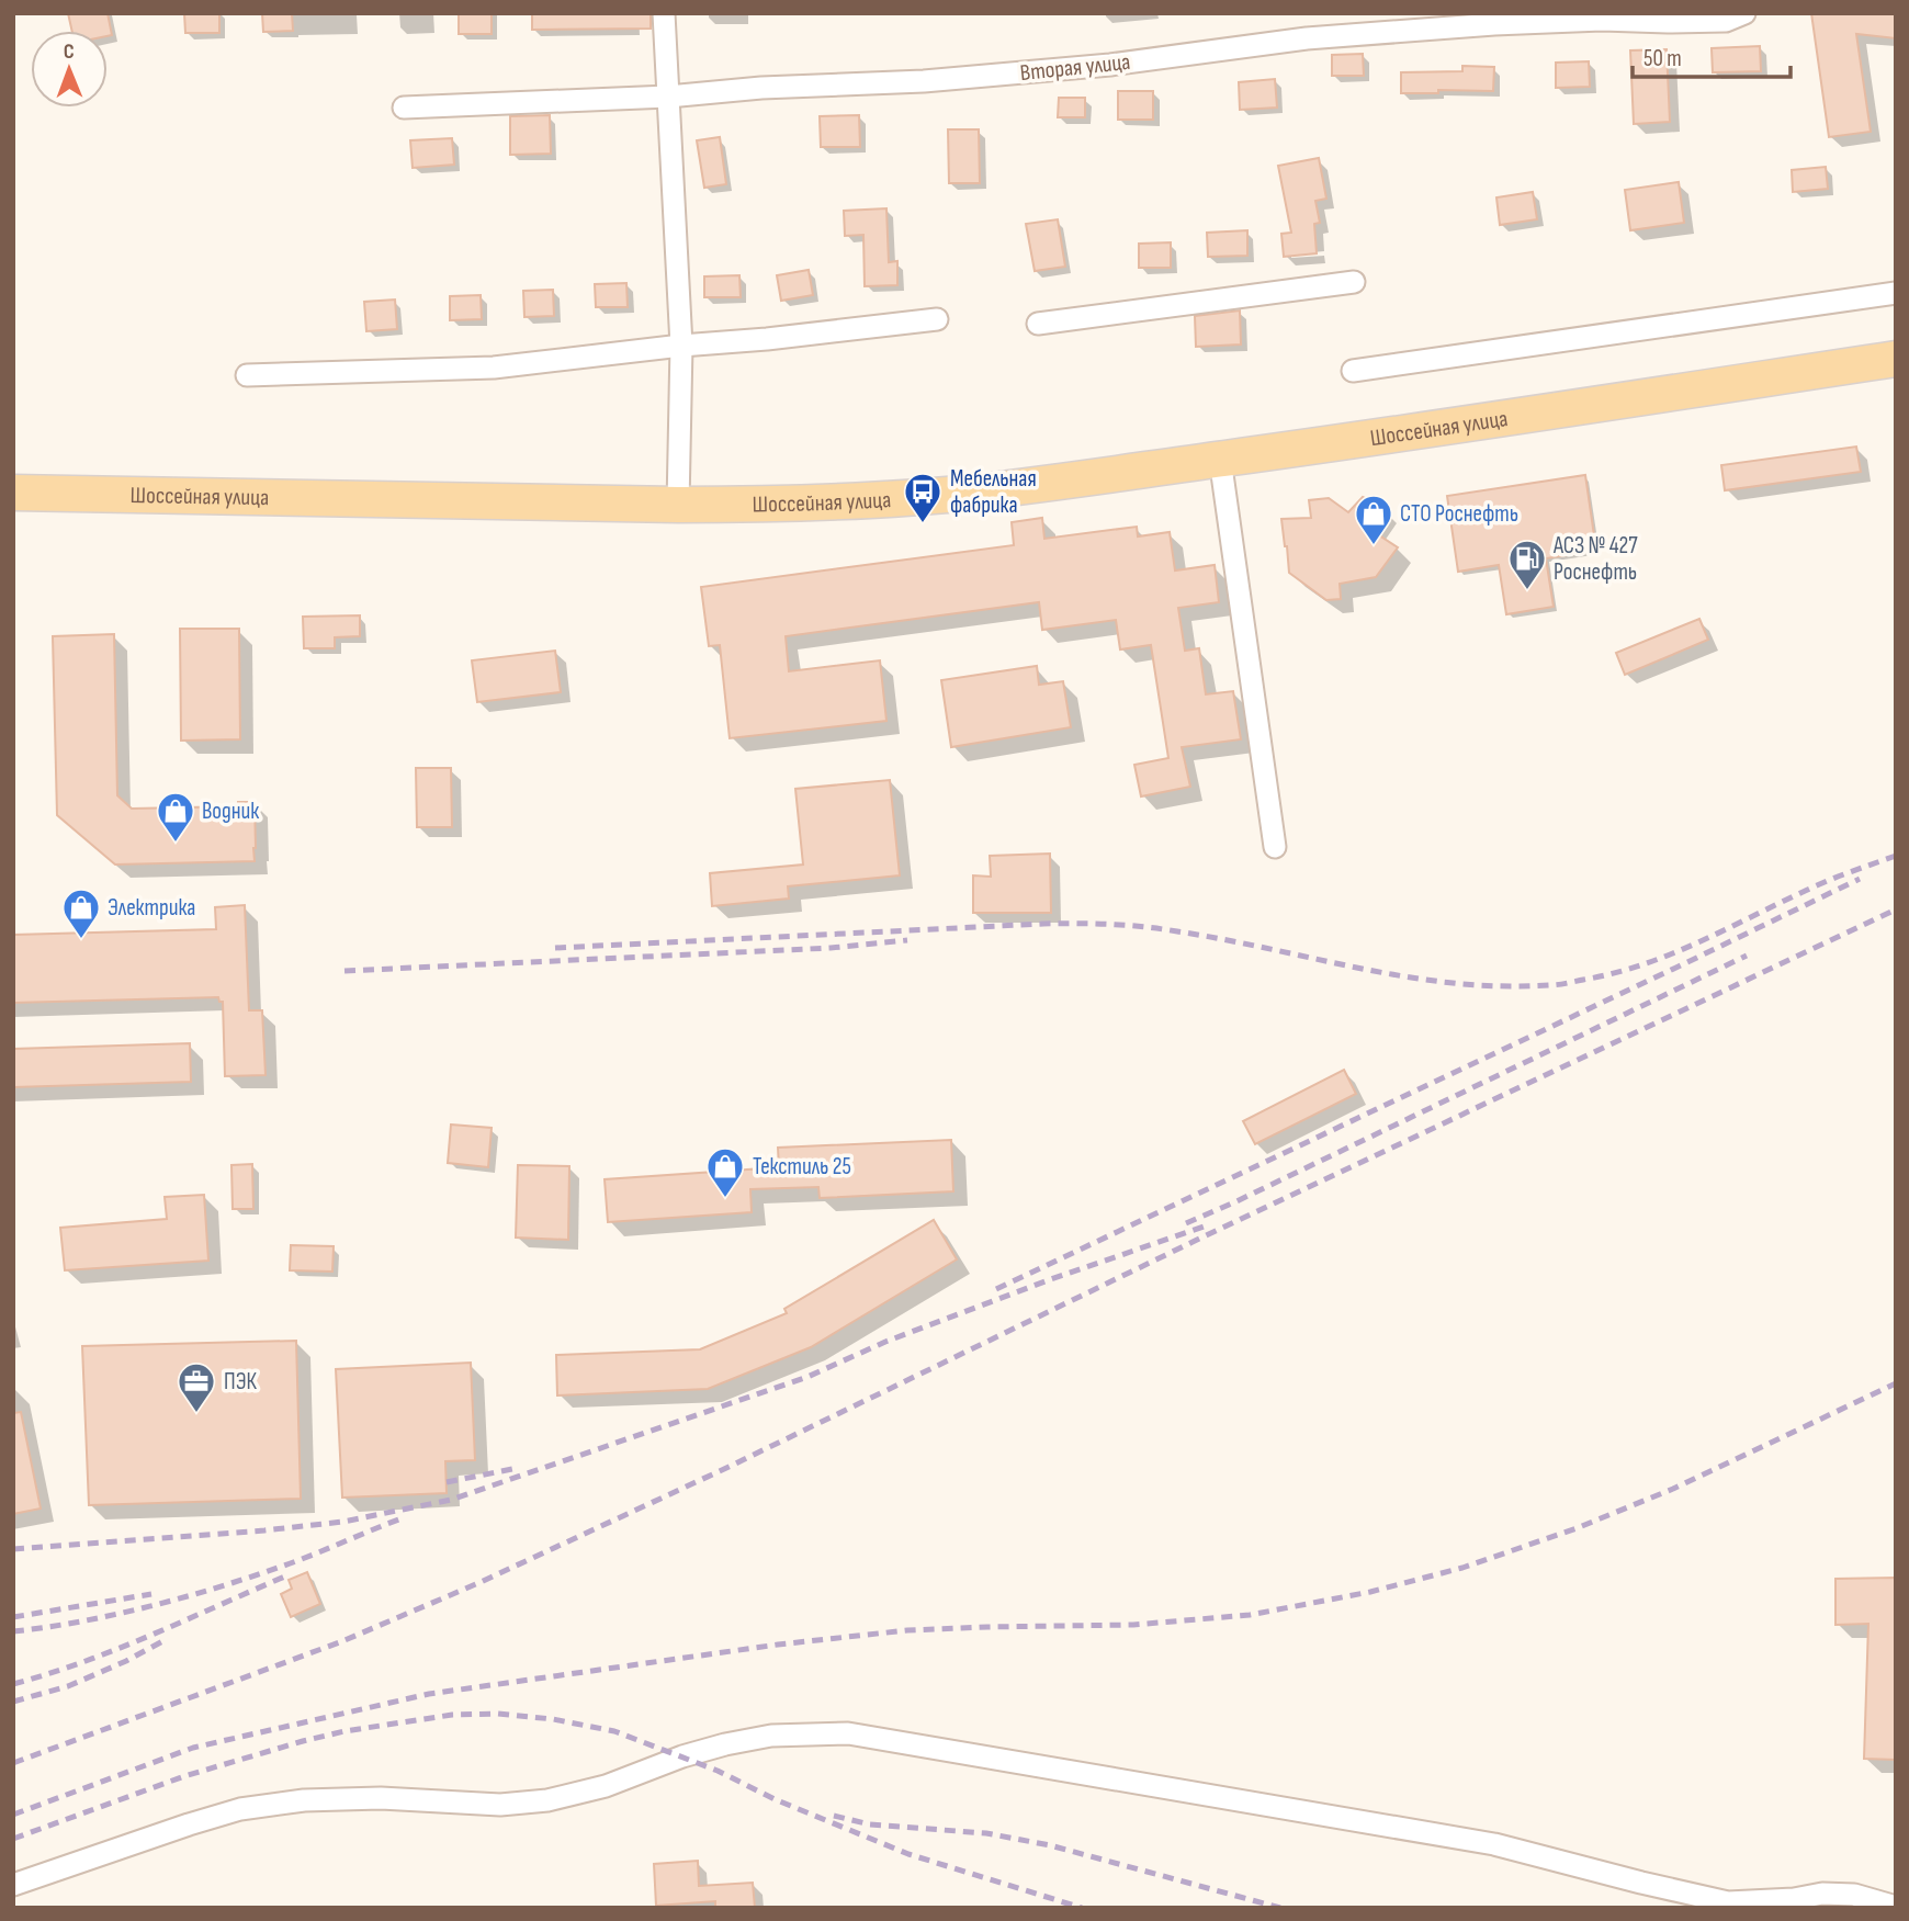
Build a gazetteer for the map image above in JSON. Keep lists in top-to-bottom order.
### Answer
{
  "streets": {
    "main road": ["Шоссейная улица"],
    "street": ["Вторая улица"]
  },
  "places": {
    "bus stop": ["Мебельная фабрика"],
    "shop": [
      "СТО Роснефть",
      "Водник",
      "Электрика",
      "Текстиль 25"
    ],
    "fuel station": ["АСЗ № 427 Роснефть"],
    "office": ["ПЭК"]
  },
  "scale_bar": "50 m",
  "north": "top"
}
